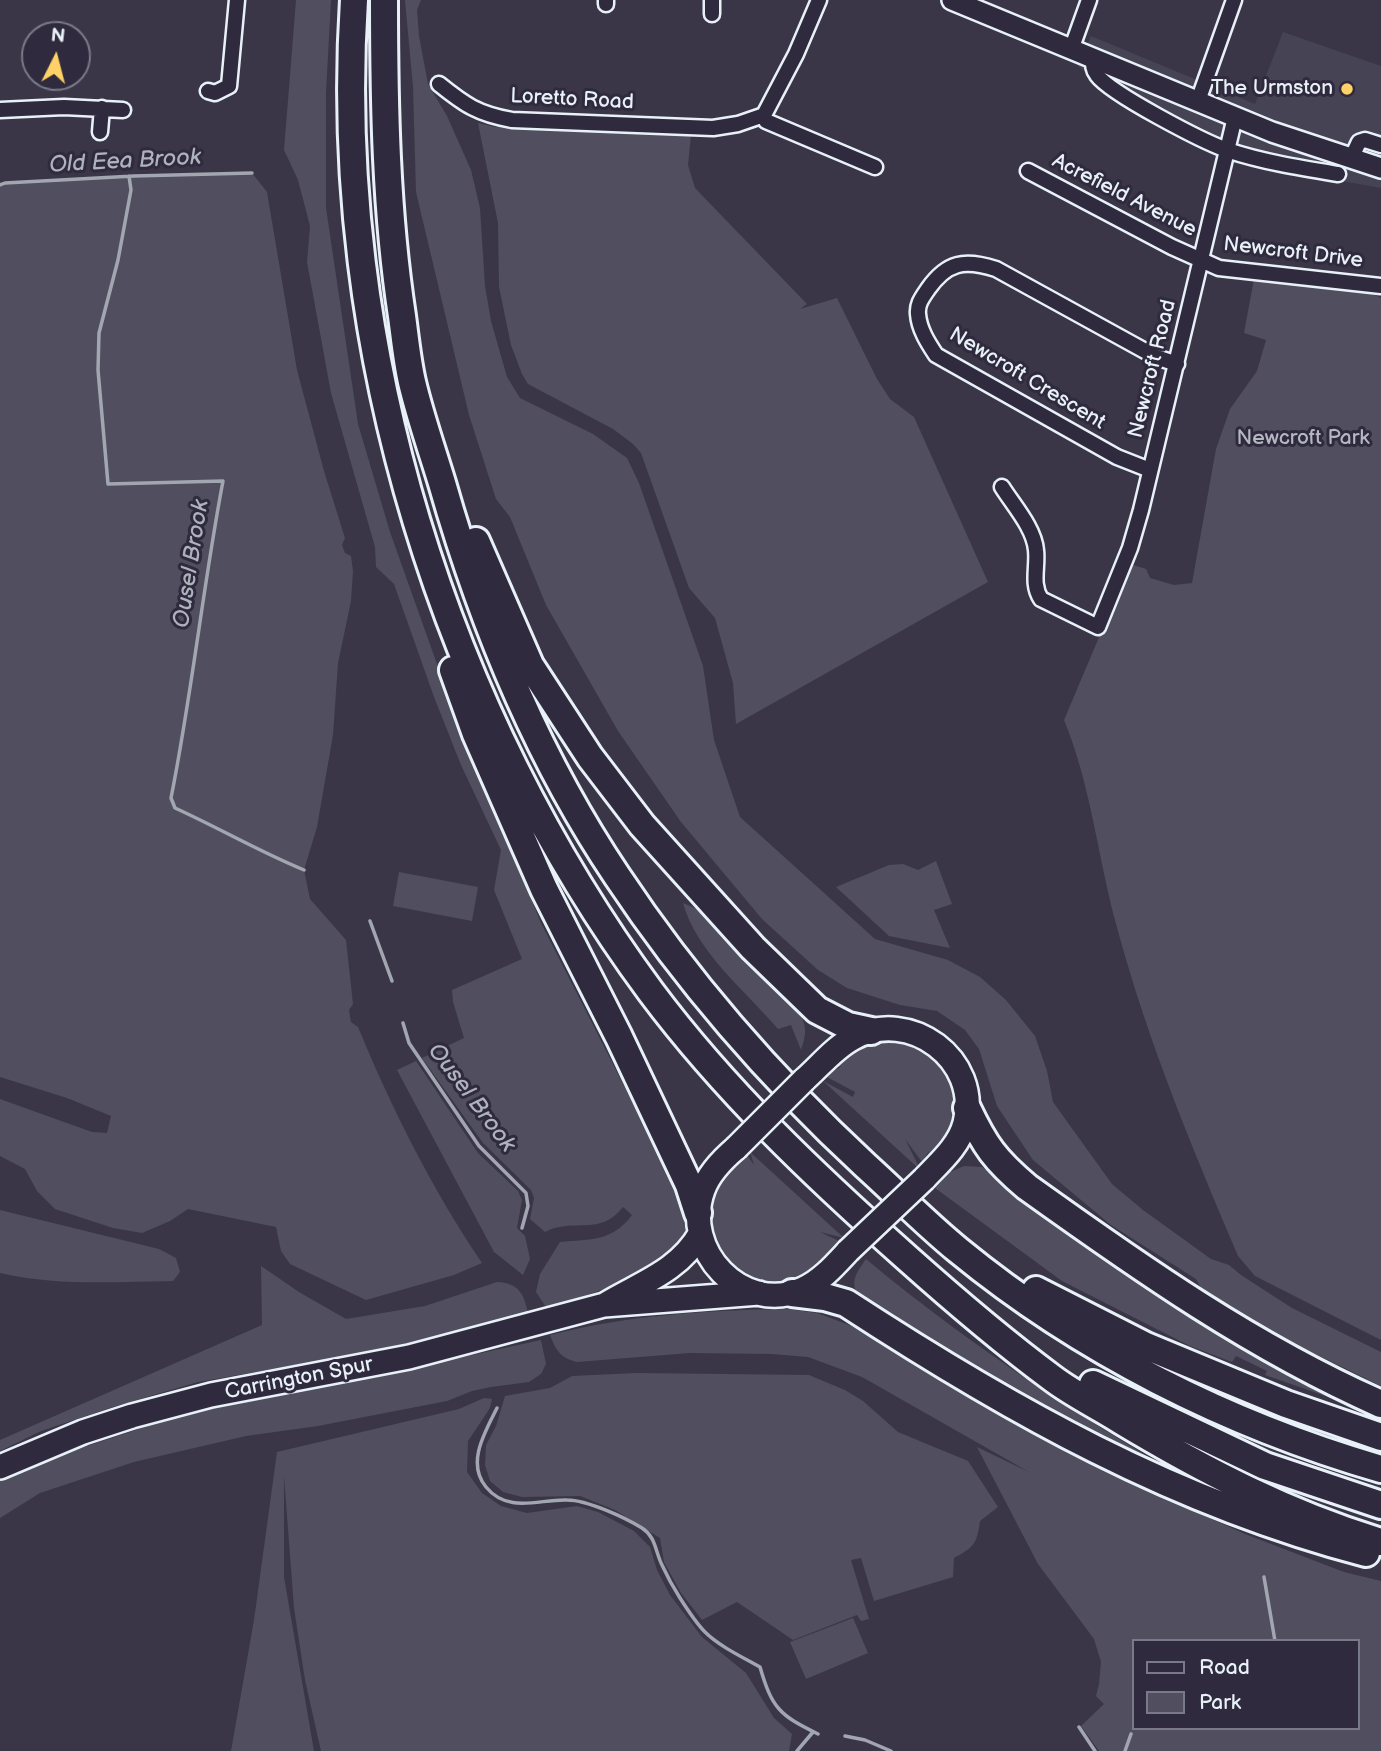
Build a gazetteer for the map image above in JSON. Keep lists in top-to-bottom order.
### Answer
{
  "streets": {
    "main road": ["Carrington Spur"],
    "street": [
      "Loretto Road",
      "Acrefield Avenue",
      "Newcroft Drive",
      "Newcroft Road",
      "Newcroft Crescent"
    ]
  },
  "crossings": [
    ["Acrefield Avenue", "Newcroft Drive"],
    ["Acrefield Avenue", "Newcroft Road"],
    ["Newcroft Drive", "Newcroft Road"],
    ["Newcroft Road", "Newcroft Crescent"]
  ],
  "water": ["Old Eea Brook", "Ousel Brook"],
  "parks": ["Newcroft Park"],
  "places": ["The Urmston"],
  "legend": ["Road", "Park"],
  "north": "top"
}
